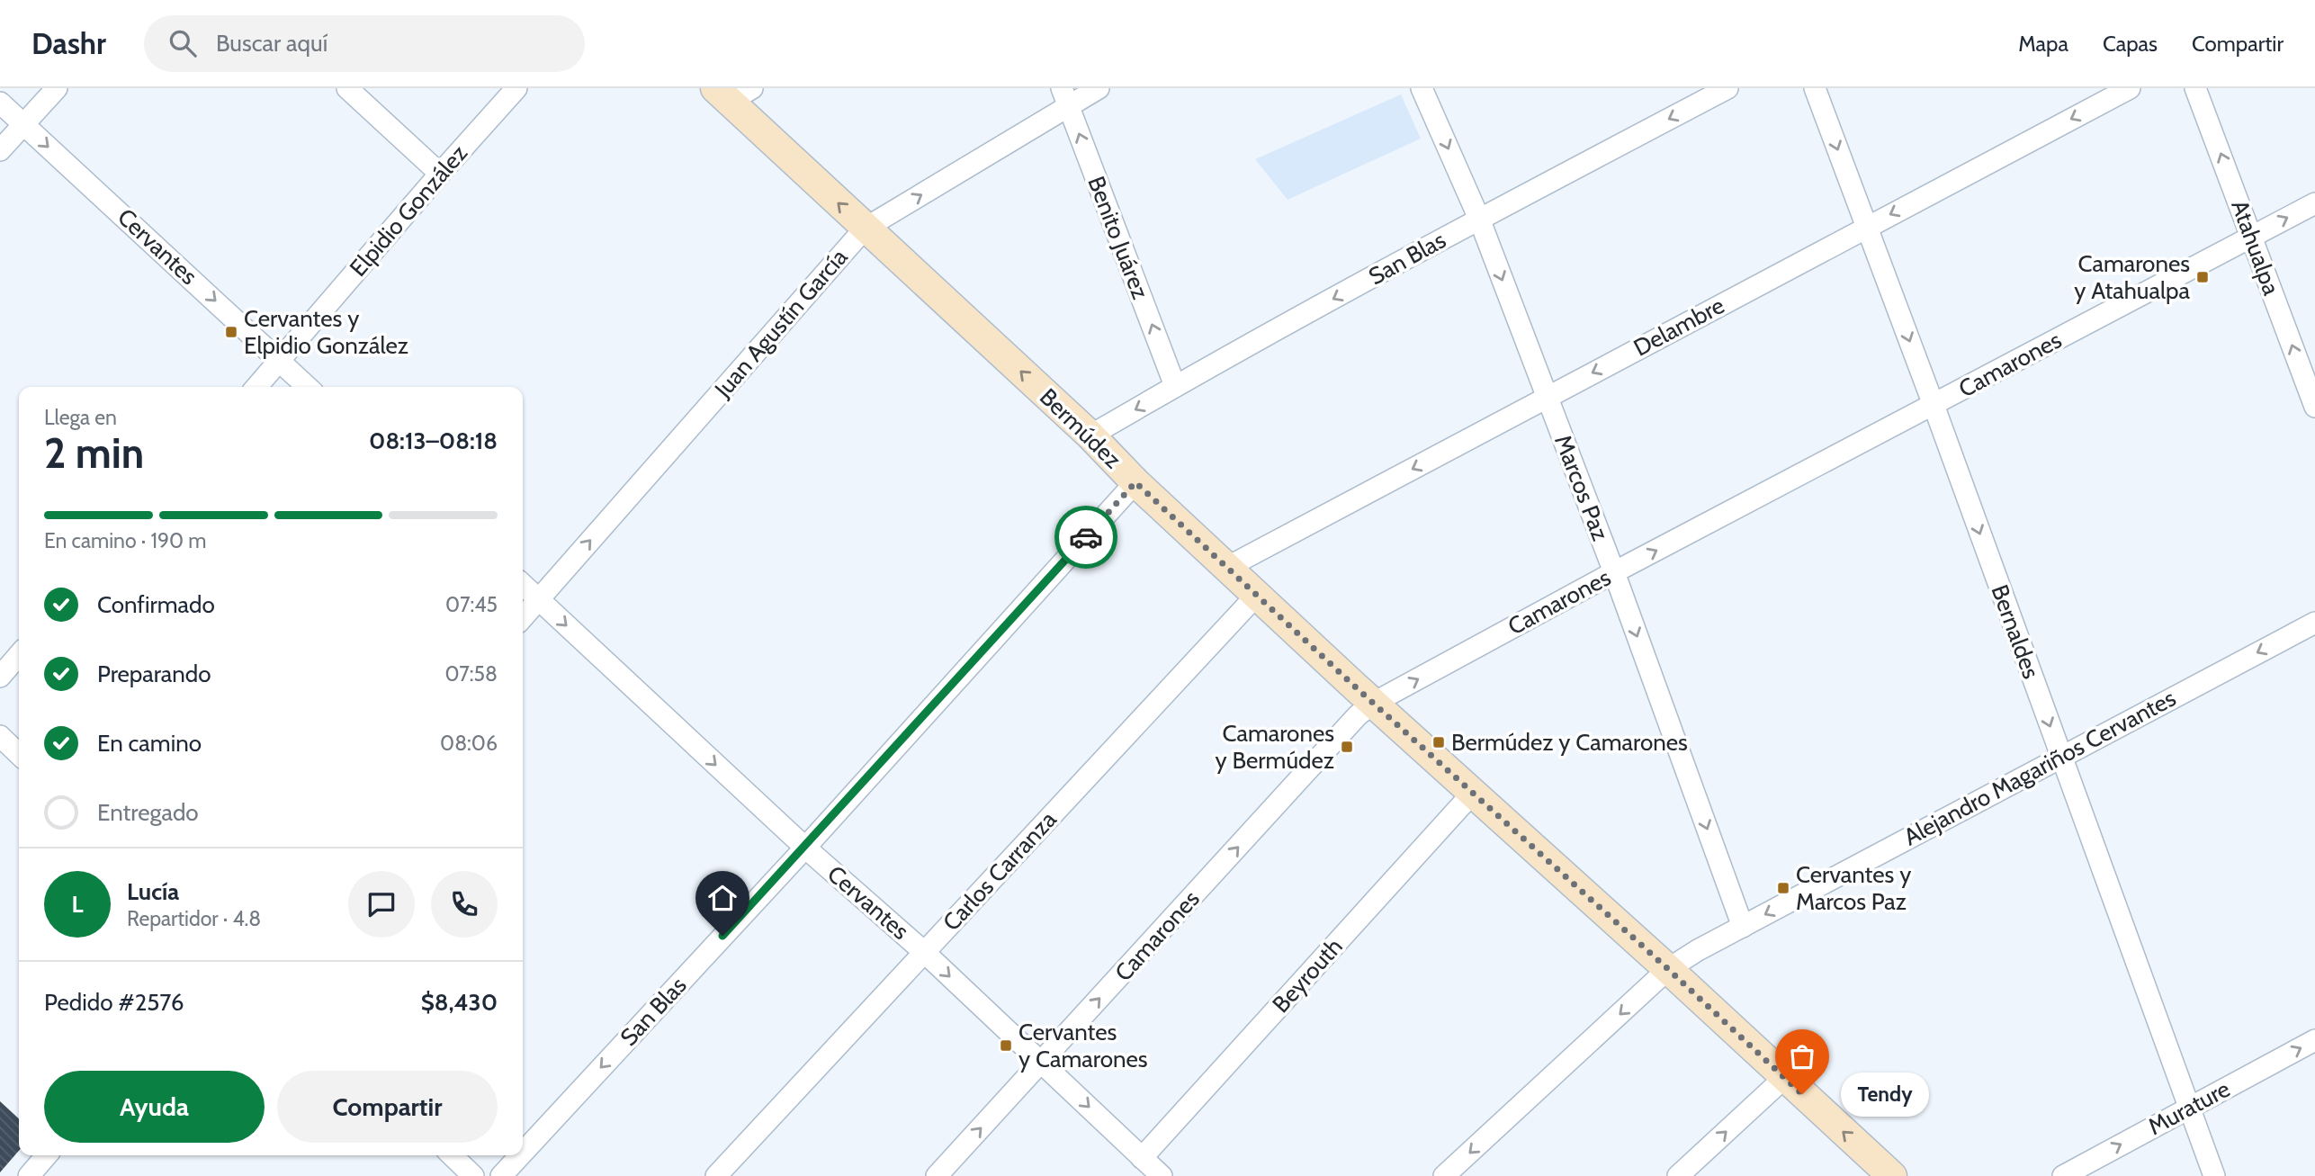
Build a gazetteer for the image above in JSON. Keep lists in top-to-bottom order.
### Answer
{
  "streets": {
    "street": [
      "Elpidio González",
      "Benito Juárez",
      "Cervantes",
      "Atahualpa",
      "San Blas",
      "Juan Agustín García",
      "Delambre",
      "Camarones",
      "Bermúdez",
      "Marcos Paz",
      "Bernaldes",
      "Alejandro Magariños Cervantes",
      "Carlos Carranza",
      "Beyrouth",
      "Murature"
    ]
  },
  "crossings": [
    ["Elpidio González", "Cervantes"],
    ["Benito Juárez", "San Blas"],
    ["Benito Juárez", "Juan Agustín García"],
    ["Cervantes", "San Blas"],
    ["Cervantes", "Juan Agustín García"],
    ["Cervantes", "Camarones"],
    ["Cervantes", "Carlos Carranza"],
    ["Cervantes", "Beyrouth"],
    ["Atahualpa", "Camarones"],
    ["San Blas", "Bermúdez"],
    ["San Blas", "Marcos Paz"],
    ["Juan Agustín García", "Bermúdez"],
    ["Delambre", "Bermúdez"],
    ["Delambre", "Marcos Paz"],
    ["Delambre", "Bernaldes"],
    ["Camarones", "Bermúdez"],
    ["Camarones", "Marcos Paz"],
    ["Camarones", "Bernaldes"],
    ["Bermúdez", "Alejandro Magariños Cervantes"],
    ["Bermúdez", "Carlos Carranza"],
    ["Bermúdez", "Beyrouth"],
    ["Marcos Paz", "Alejandro Magariños Cervantes"],
    ["Bernaldes", "Alejandro Magariños Cervantes"],
    ["Bernaldes", "Murature"]
  ],
  "one_way": [
    "Benito Juárez",
    "Cervantes",
    "Atahualpa",
    "San Blas",
    "Juan Agustín García",
    "Delambre",
    "Camarones",
    "Bermúdez",
    "Marcos Paz",
    "Bernaldes",
    "Alejandro Magariños Cervantes",
    "Murature"
  ],
  "places": {
    "transit": [
      "Camarones y Atahualpa",
      "Cervantes y Elpidio González",
      "Bermúdez y Camarones",
      "Camarones y Bermúdez",
      "Cervantes y Marcos Paz",
      "Cervantes y Camarones"
    ],
    "other": ["Tendy"]
  },
  "page": {
    "header": "Dashr",
    "search": "Buscar aquí",
    "nav": ["Mapa", "Capas", "Compartir"],
    "heading": ["2 min", "Llega en", "08:13–08:18"],
    "panel": [
      "Lucía",
      "Repartidor · 4.8",
      "Pedido #2576",
      "$8,430"
    ],
    "bar": "En camino · 190 m",
    "list": [
      ["Confirmado", "07:45"],
      ["Preparando", "07:58"],
      ["En camino", "08:06"],
      "Entregado"
    ],
    "round": "L",
    "buttons": ["Ayuda", "Compartir"],
    "bubble": "Tendy"
  }
}
